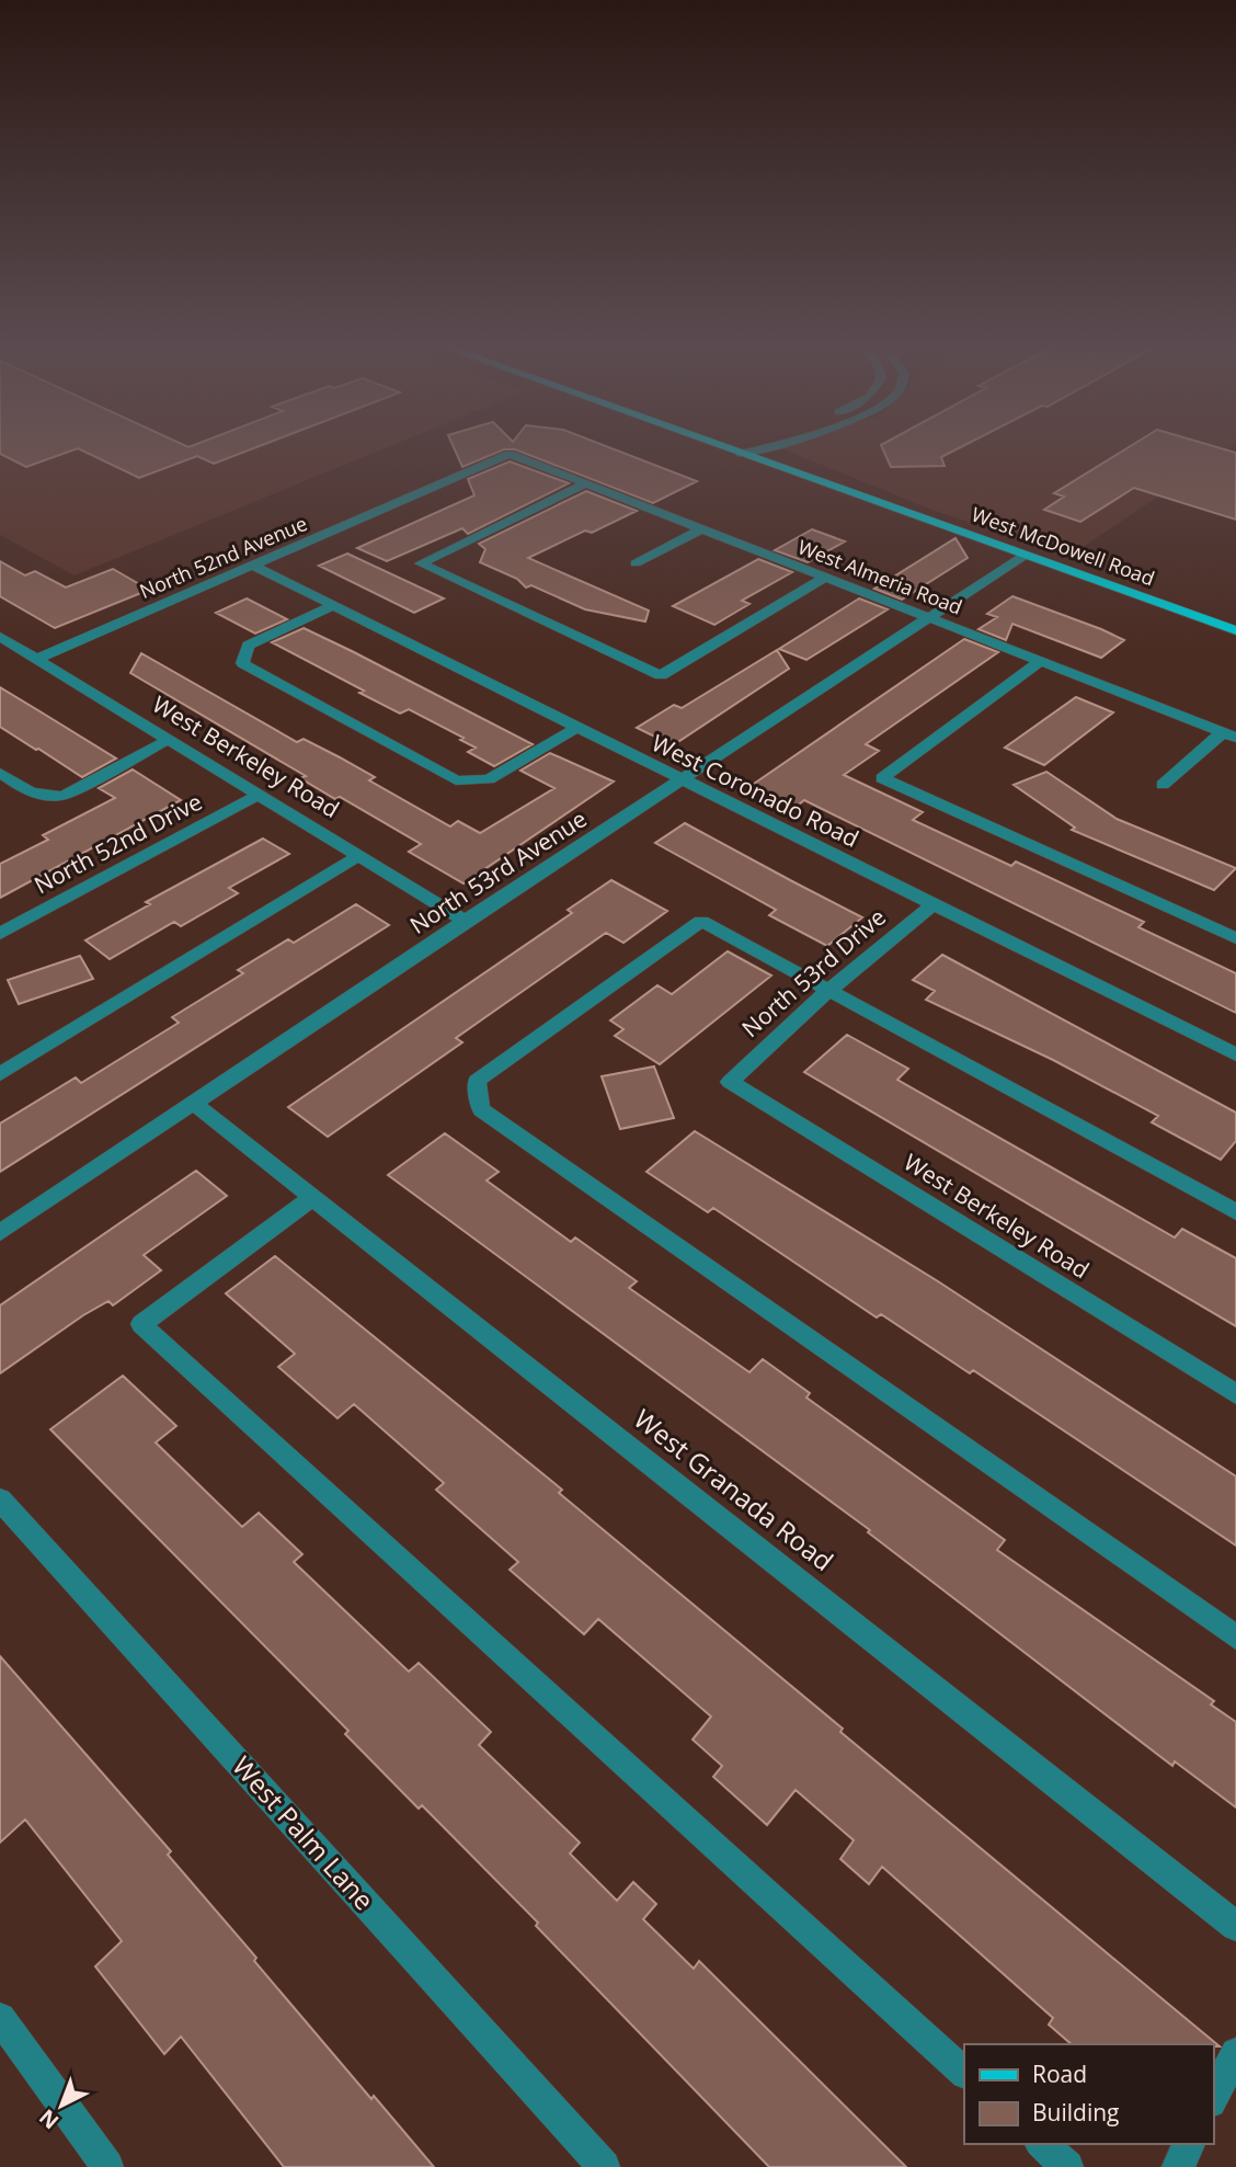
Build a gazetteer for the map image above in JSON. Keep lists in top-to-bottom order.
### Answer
{
  "streets": {
    "main road": ["West McDowell Road"],
    "street": [
      "North 52nd Avenue",
      "West Almeria Road",
      "West Berkeley Road",
      "West Coronado Road",
      "North 52nd Drive",
      "North 53rd Avenue",
      "North 53rd Drive",
      "West Granada Road",
      "West Palm Lane"
    ]
  },
  "crossings": [
    ["West McDowell Road", "North 53rd Avenue"],
    ["North 52nd Avenue", "West Almeria Road"],
    ["North 52nd Avenue", "West Berkeley Road"],
    ["North 52nd Avenue", "West Coronado Road"],
    ["West Almeria Road", "North 53rd Avenue"],
    ["West Berkeley Road", "North 52nd Drive"],
    ["West Berkeley Road", "North 53rd Avenue"],
    ["West Berkeley Road", "North 53rd Drive"],
    ["West Coronado Road", "North 53rd Avenue"],
    ["West Coronado Road", "North 53rd Drive"],
    ["North 53rd Avenue", "West Granada Road"]
  ],
  "legend": ["Road", "Building"],
  "north": "bottom left"
}
